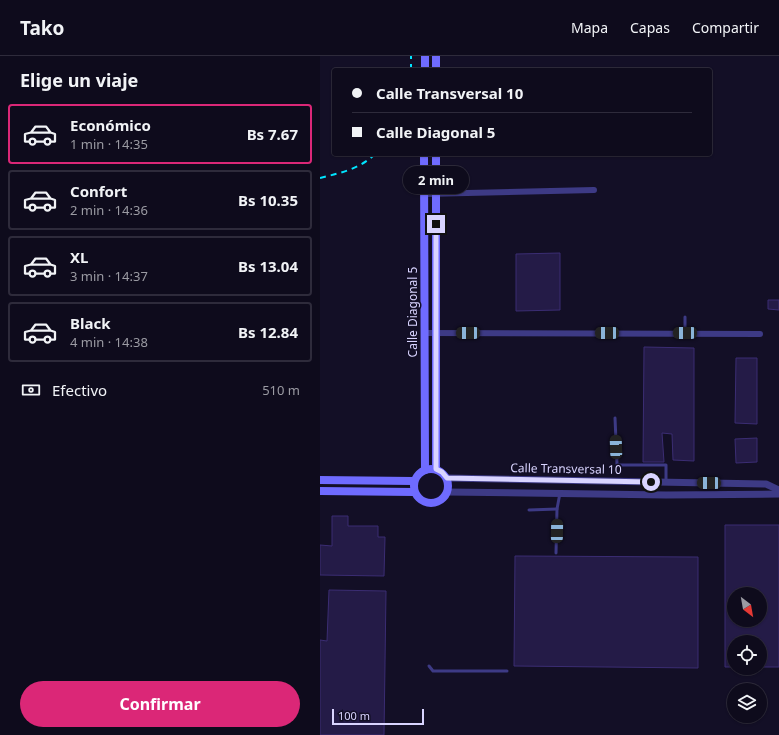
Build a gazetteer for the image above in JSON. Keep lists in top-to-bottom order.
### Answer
{
  "streets": {
    "main road": ["Calle Diagonal 5"],
    "street": ["Calle Transversal 10"]
  },
  "crossings": [
    ["Calle Diagonal 5", "Calle Transversal 10"]
  ],
  "scale_bar": "100 m",
  "north": "bottom right",
  "page": {
    "header": "Tako",
    "nav": ["Mapa", "Capas", "Compartir"],
    "heading": "Elige un viaje",
    "banner": ["Calle Transversal 10", "Calle Diagonal 5"],
    "list": [
      {
        "name": "Económico",
        "note": "1 min · 14:35",
        "value": "Bs 7.67"
      },
      {
        "name": "Confort",
        "note": "2 min · 14:36",
        "value": "Bs 10.35"
      },
      {
        "name": "XL",
        "note": "3 min · 14:37",
        "value": "Bs 13.04"
      },
      {
        "name": "Black",
        "note": "4 min · 14:38",
        "value": "Bs 12.84"
      }
    ],
    "bubble": "2 min",
    "pay": ["Efectivo", "510 m"],
    "buttons": "Confirmar",
    "scale": "100 m"
  }
}
